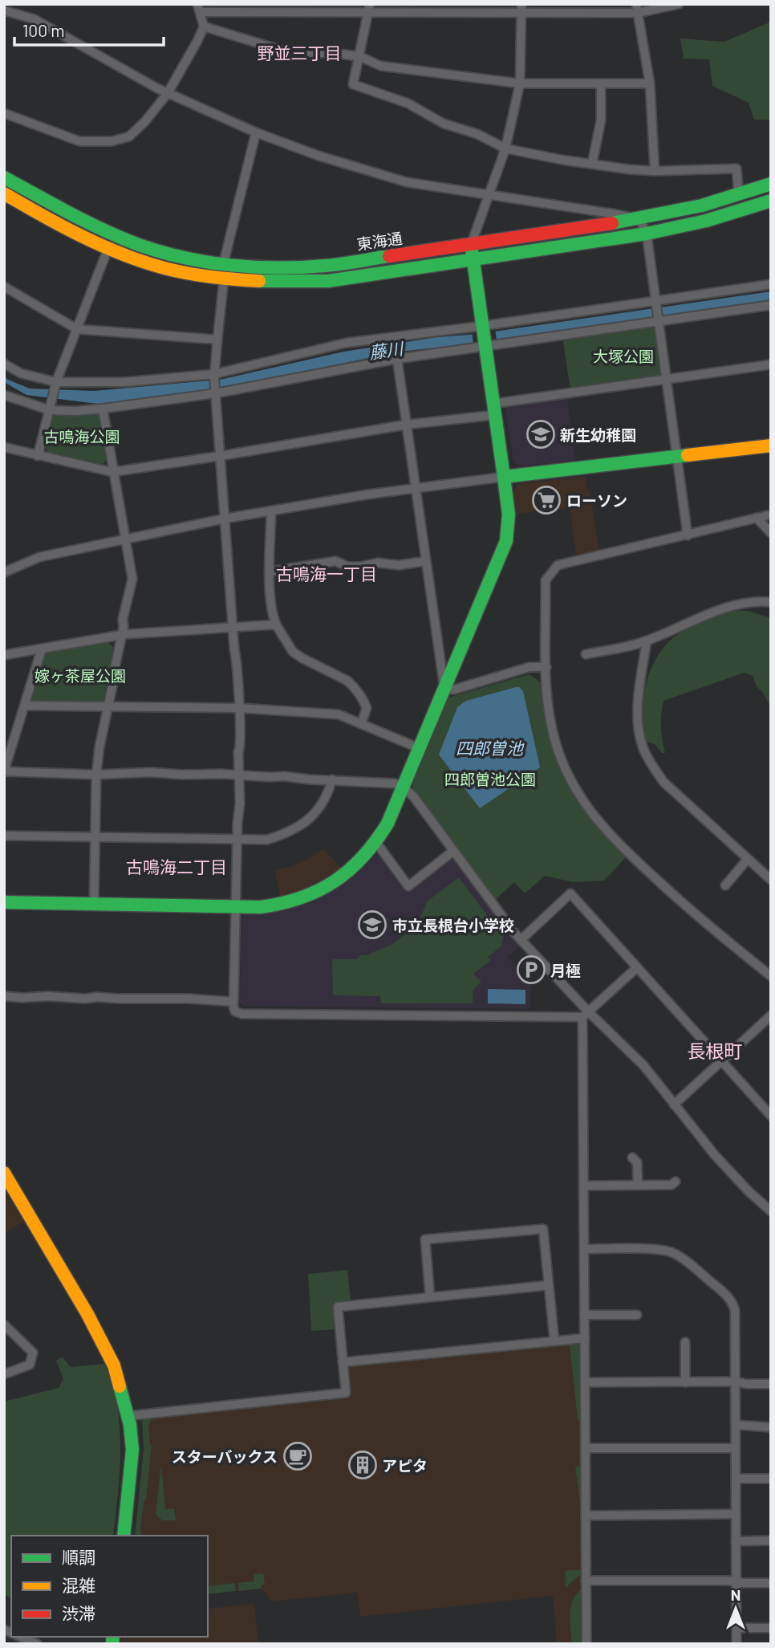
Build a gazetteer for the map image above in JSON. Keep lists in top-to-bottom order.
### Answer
{
  "streets": {
    "street": ["東海通"]
  },
  "districts": [
    "野並三丁目",
    "古鳴海一丁目",
    "古鳴海二丁目",
    "長根町"
  ],
  "water": ["藤川", "四郎曽池"],
  "parks": [
    "大塚公園",
    "古鳴海公園",
    "嫁ヶ茶屋公園",
    "四郎曽池公園"
  ],
  "places": {
    "school or university": ["新生幼稚園", "市立長根台小学校"],
    "supermarket": ["ローソン"],
    "parking": ["月極"],
    "cafe": ["スターバックス"],
    "building": ["アピタ"]
  },
  "legend": ["順調", "混雑", "渋滞"],
  "scale_bar": "100 m",
  "north": "top"
}
